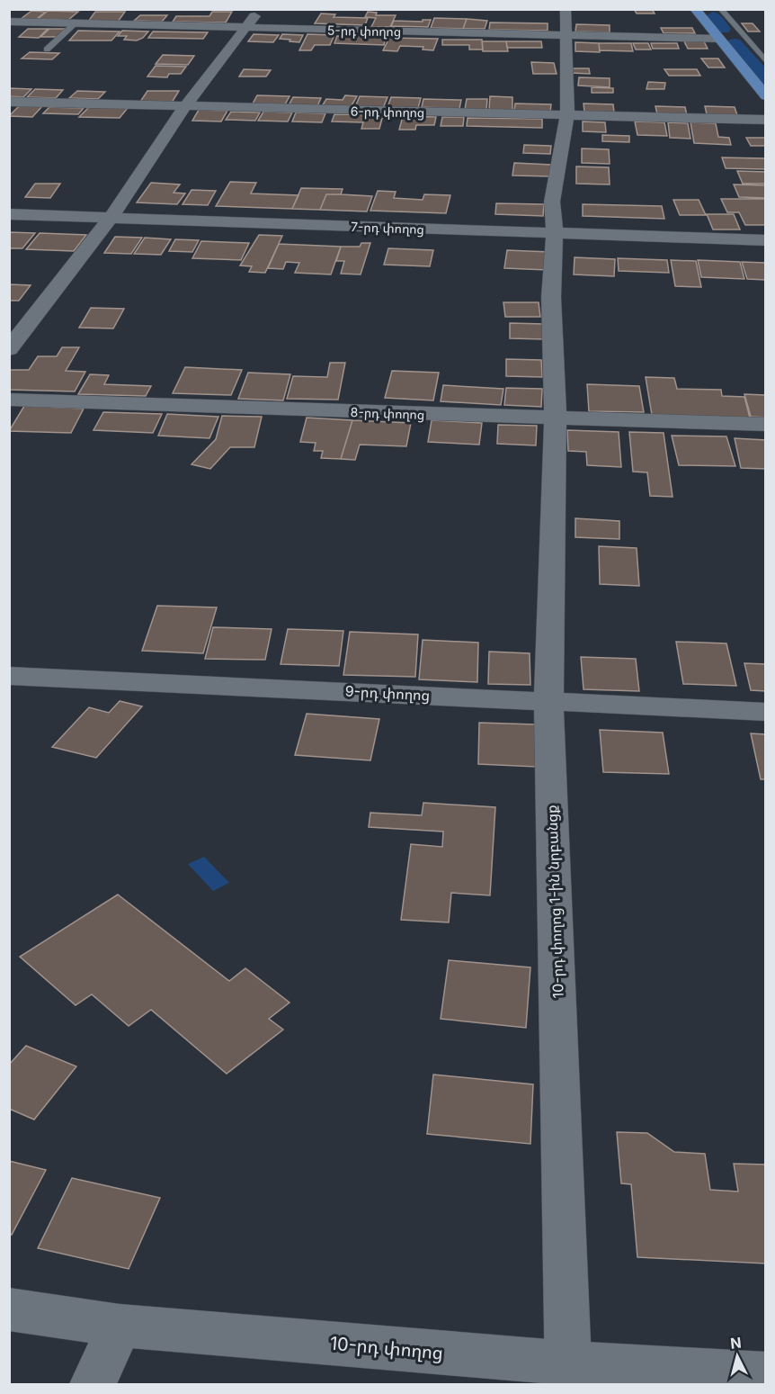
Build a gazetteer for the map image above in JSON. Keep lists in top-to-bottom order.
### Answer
{
  "streets": {
    "street": [
      "5-րդ փողոց",
      "6-րդ փողոց",
      "7-րդ փողոց",
      "8-րդ փողոց",
      "9-րդ փողոց",
      "10-րդ փողոց 1-ին նրբանցք",
      "10-րդ փողոց"
    ]
  },
  "crossings": [
    ["5-րդ փողոց", "10-րդ փողոց 1-ին նրբանցք"],
    ["6-րդ փողոց", "10-րդ փողոց 1-ին նրբանցք"],
    ["7-րդ փողոց", "10-րդ փողոց 1-ին նրբանցք"],
    ["8-րդ փողոց", "10-րդ փողոց 1-ին նրբանցք"],
    ["9-րդ փողոց", "10-րդ փողոց 1-ին նրբանցք"],
    ["10-րդ փողոց 1-ին նրբանցք", "10-րդ փողոց"]
  ],
  "north": "top"
}
